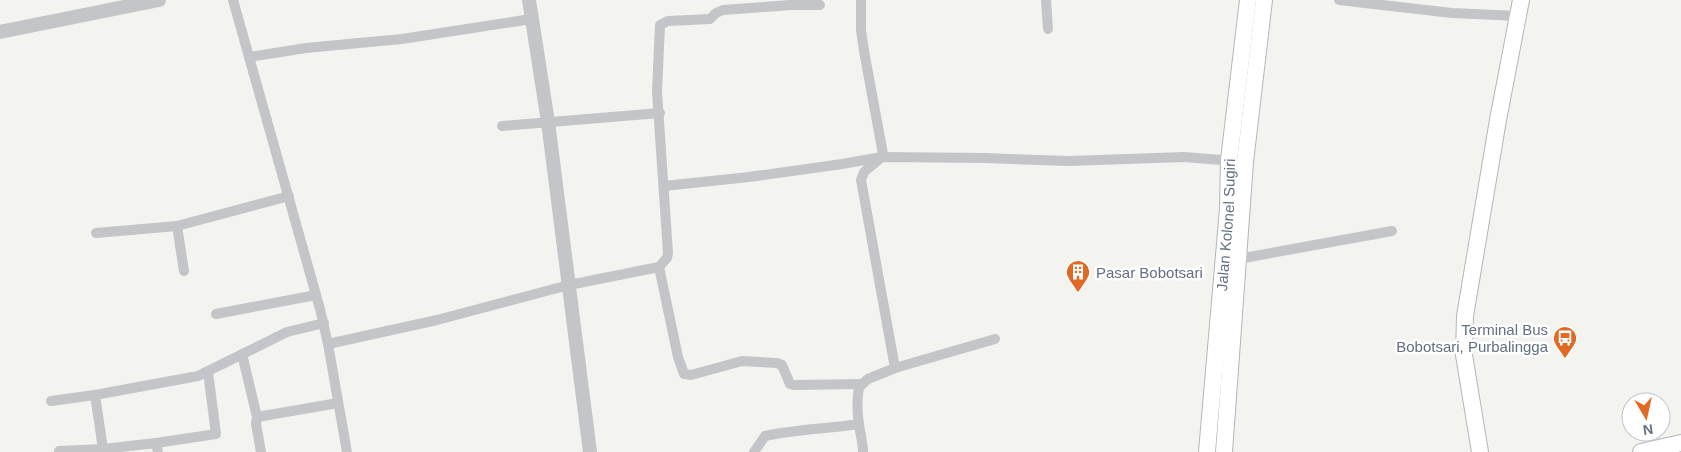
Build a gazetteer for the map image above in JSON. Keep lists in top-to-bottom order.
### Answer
{
  "streets": {
    "main road": ["Jalan Kolonel Sugiri"]
  },
  "places": {
    "building": ["Pasar Bobotsari"],
    "bus stop": ["Terminal Bus Bobotsari, Purbalingga"]
  },
  "north": "bottom"
}
